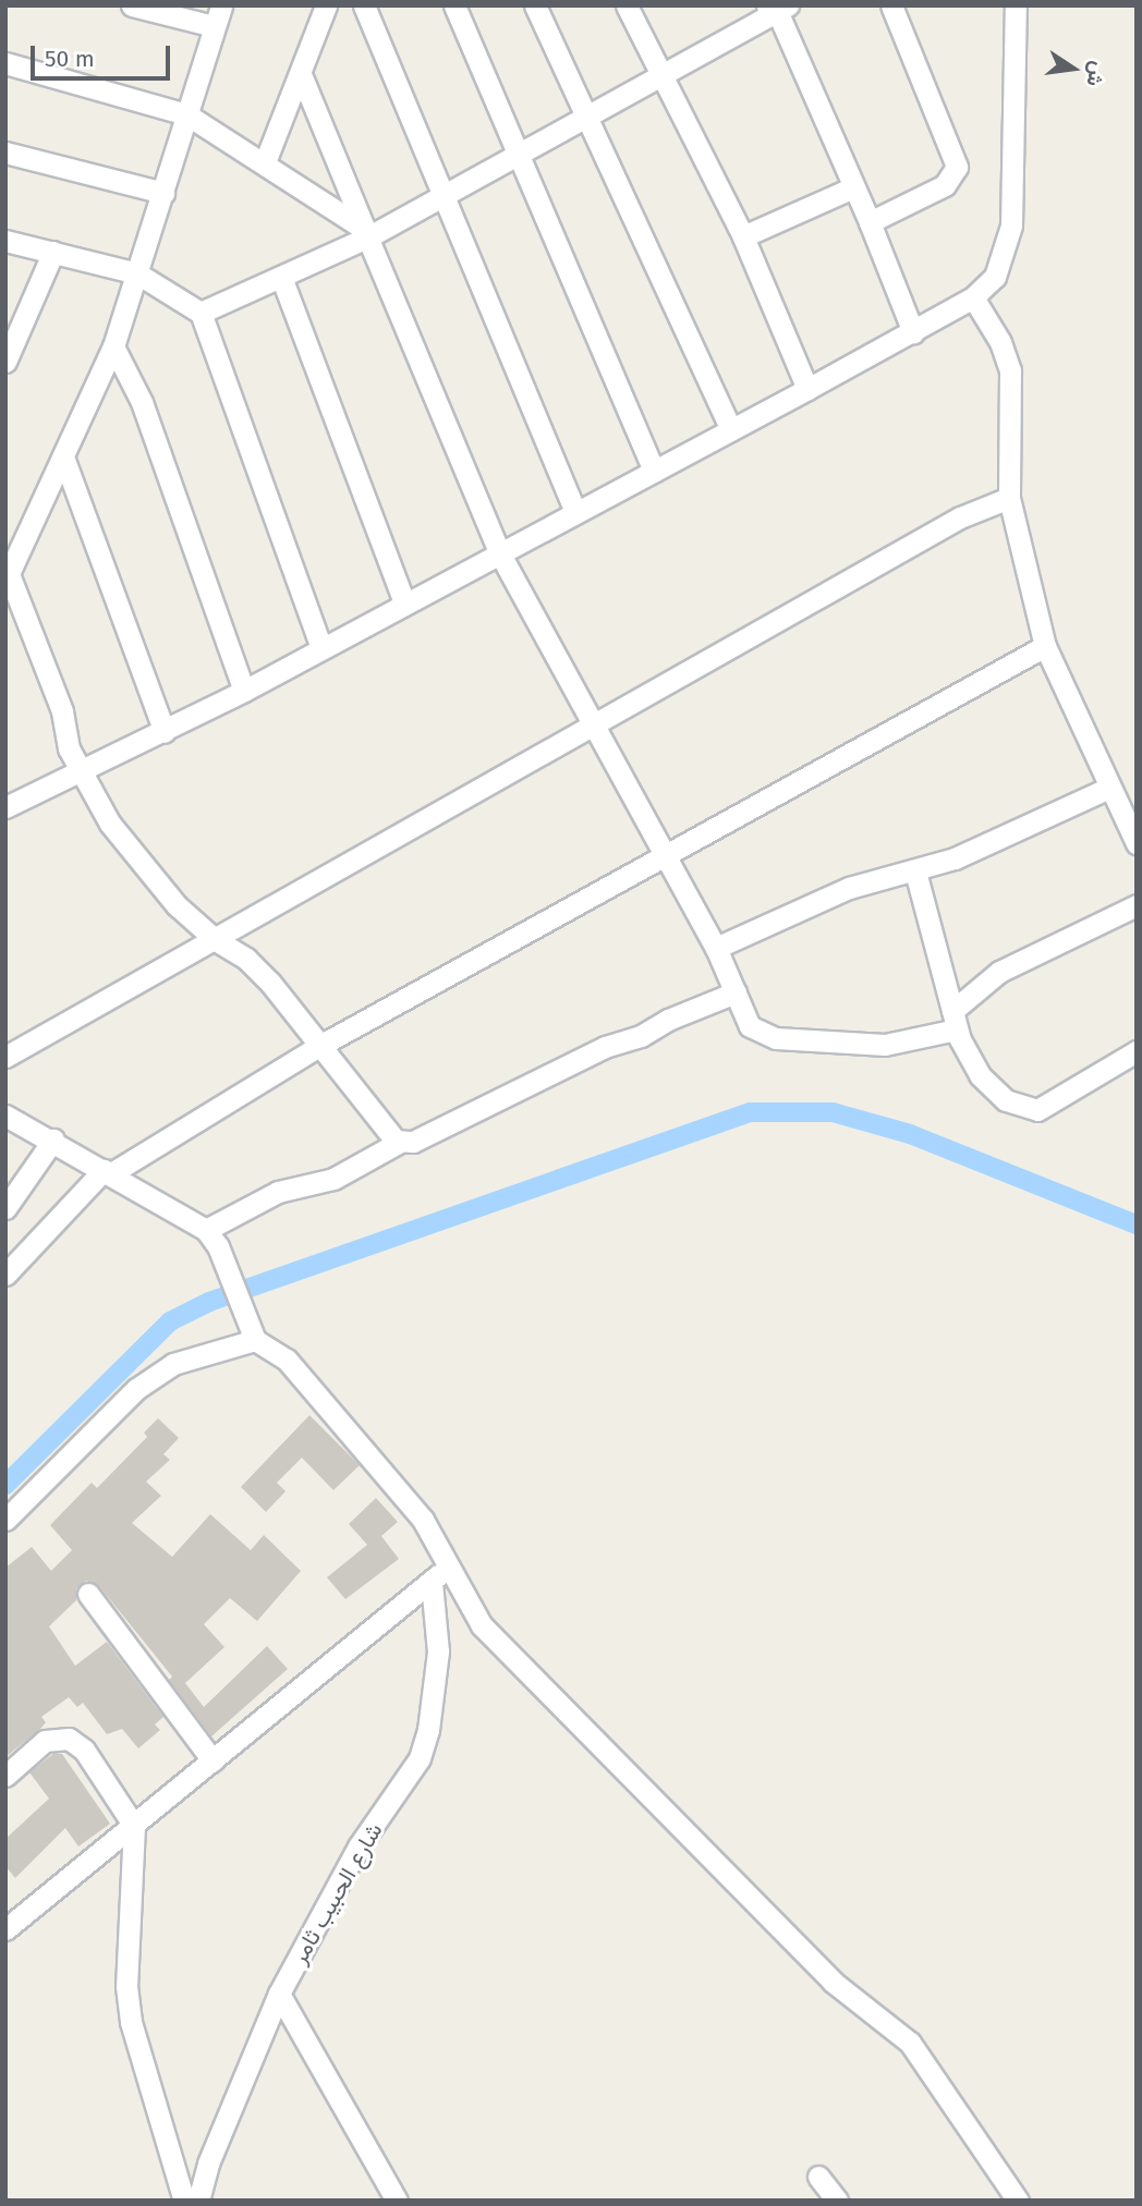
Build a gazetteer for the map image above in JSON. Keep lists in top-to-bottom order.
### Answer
{
  "streets": {
    "street": ["شارع الحبيب ثامر"]
  },
  "scale_bar": "50 m",
  "north": "right"
}
